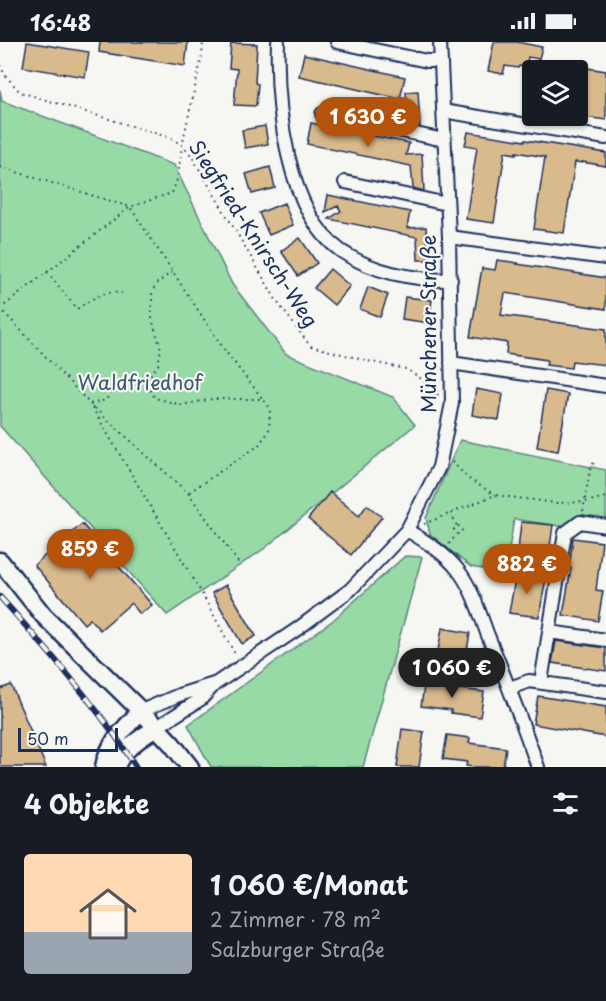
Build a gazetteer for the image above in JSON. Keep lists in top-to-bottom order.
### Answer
{
  "streets": {
    "street": ["Münchener Straße"],
    "path": ["Siegfried-Knirsch-Weg"]
  },
  "crossings": [
    ["Siegfried-Knirsch-Weg", "Münchener Straße"]
  ],
  "parks": ["Waldfriedhof"],
  "scale_bar": "50 m",
  "page": {
    "status": "16:48",
    "price": [
      "1 630 €",
      "859 €",
      "882 €",
      "1 060 €"
    ],
    "scale": "50 m",
    "heading": "4 Objekte",
    "list": [
      {
        "name": "1 060 €/Monat",
        "note": "2 Zimmer · 78 m² · Salzburger Straße"
      }
    ]
  }
}
